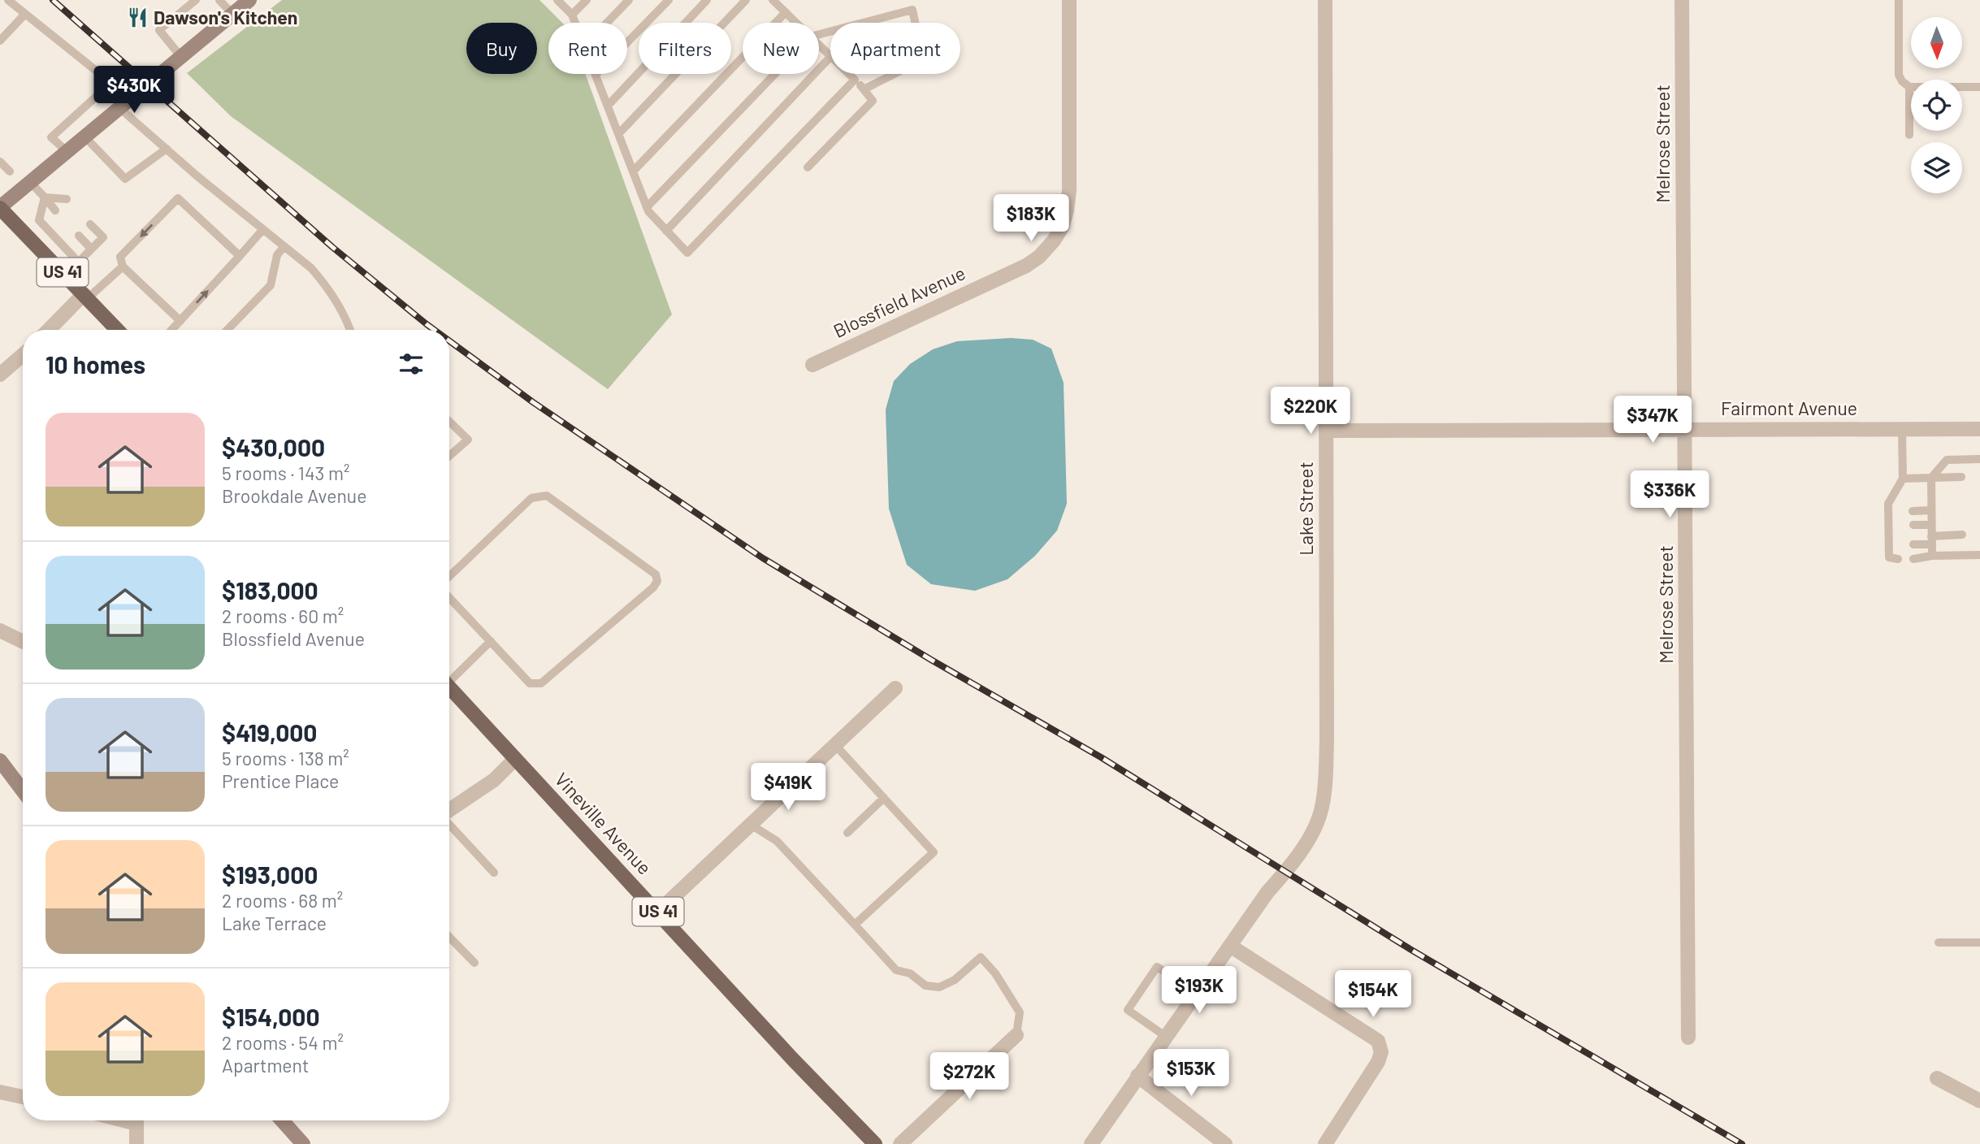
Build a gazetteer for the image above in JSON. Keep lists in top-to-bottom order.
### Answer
{
  "streets": {
    "main road": ["US 41", "Vineville Avenue"],
    "street": [
      "Melrose Street",
      "Blossfield Avenue",
      "Fairmont Avenue",
      "Lake Street"
    ]
  },
  "crossings": [
    ["Melrose Street", "Fairmont Avenue"],
    ["Fairmont Avenue", "Lake Street"]
  ],
  "places": {
    "restaurant": ["Dawson's Kitchen"]
  },
  "north": "bottom",
  "page": {
    "chip": [
      "Buy",
      "Rent",
      "Filters",
      "New",
      "Apartment"
    ],
    "price": [
      "$430K",
      "$183K",
      "$220K",
      "$347K",
      "$336K",
      "$419K",
      "$193K",
      "$154K",
      "$153K",
      "$272K"
    ],
    "heading": "10 homes",
    "list": [
      {
        "name": "$430,000",
        "note": "5 rooms · 143 m² · Brookdale Avenue"
      },
      {
        "name": "$183,000",
        "note": "2 rooms · 60 m² · Blossfield Avenue"
      },
      {
        "name": "$419,000",
        "note": "5 rooms · 138 m² · Prentice Place"
      },
      {
        "name": "$193,000",
        "note": "2 rooms · 68 m² · Lake Terrace"
      },
      {
        "name": "$154,000",
        "note": "2 rooms · 54 m² · Apartment"
      }
    ]
  }
}
